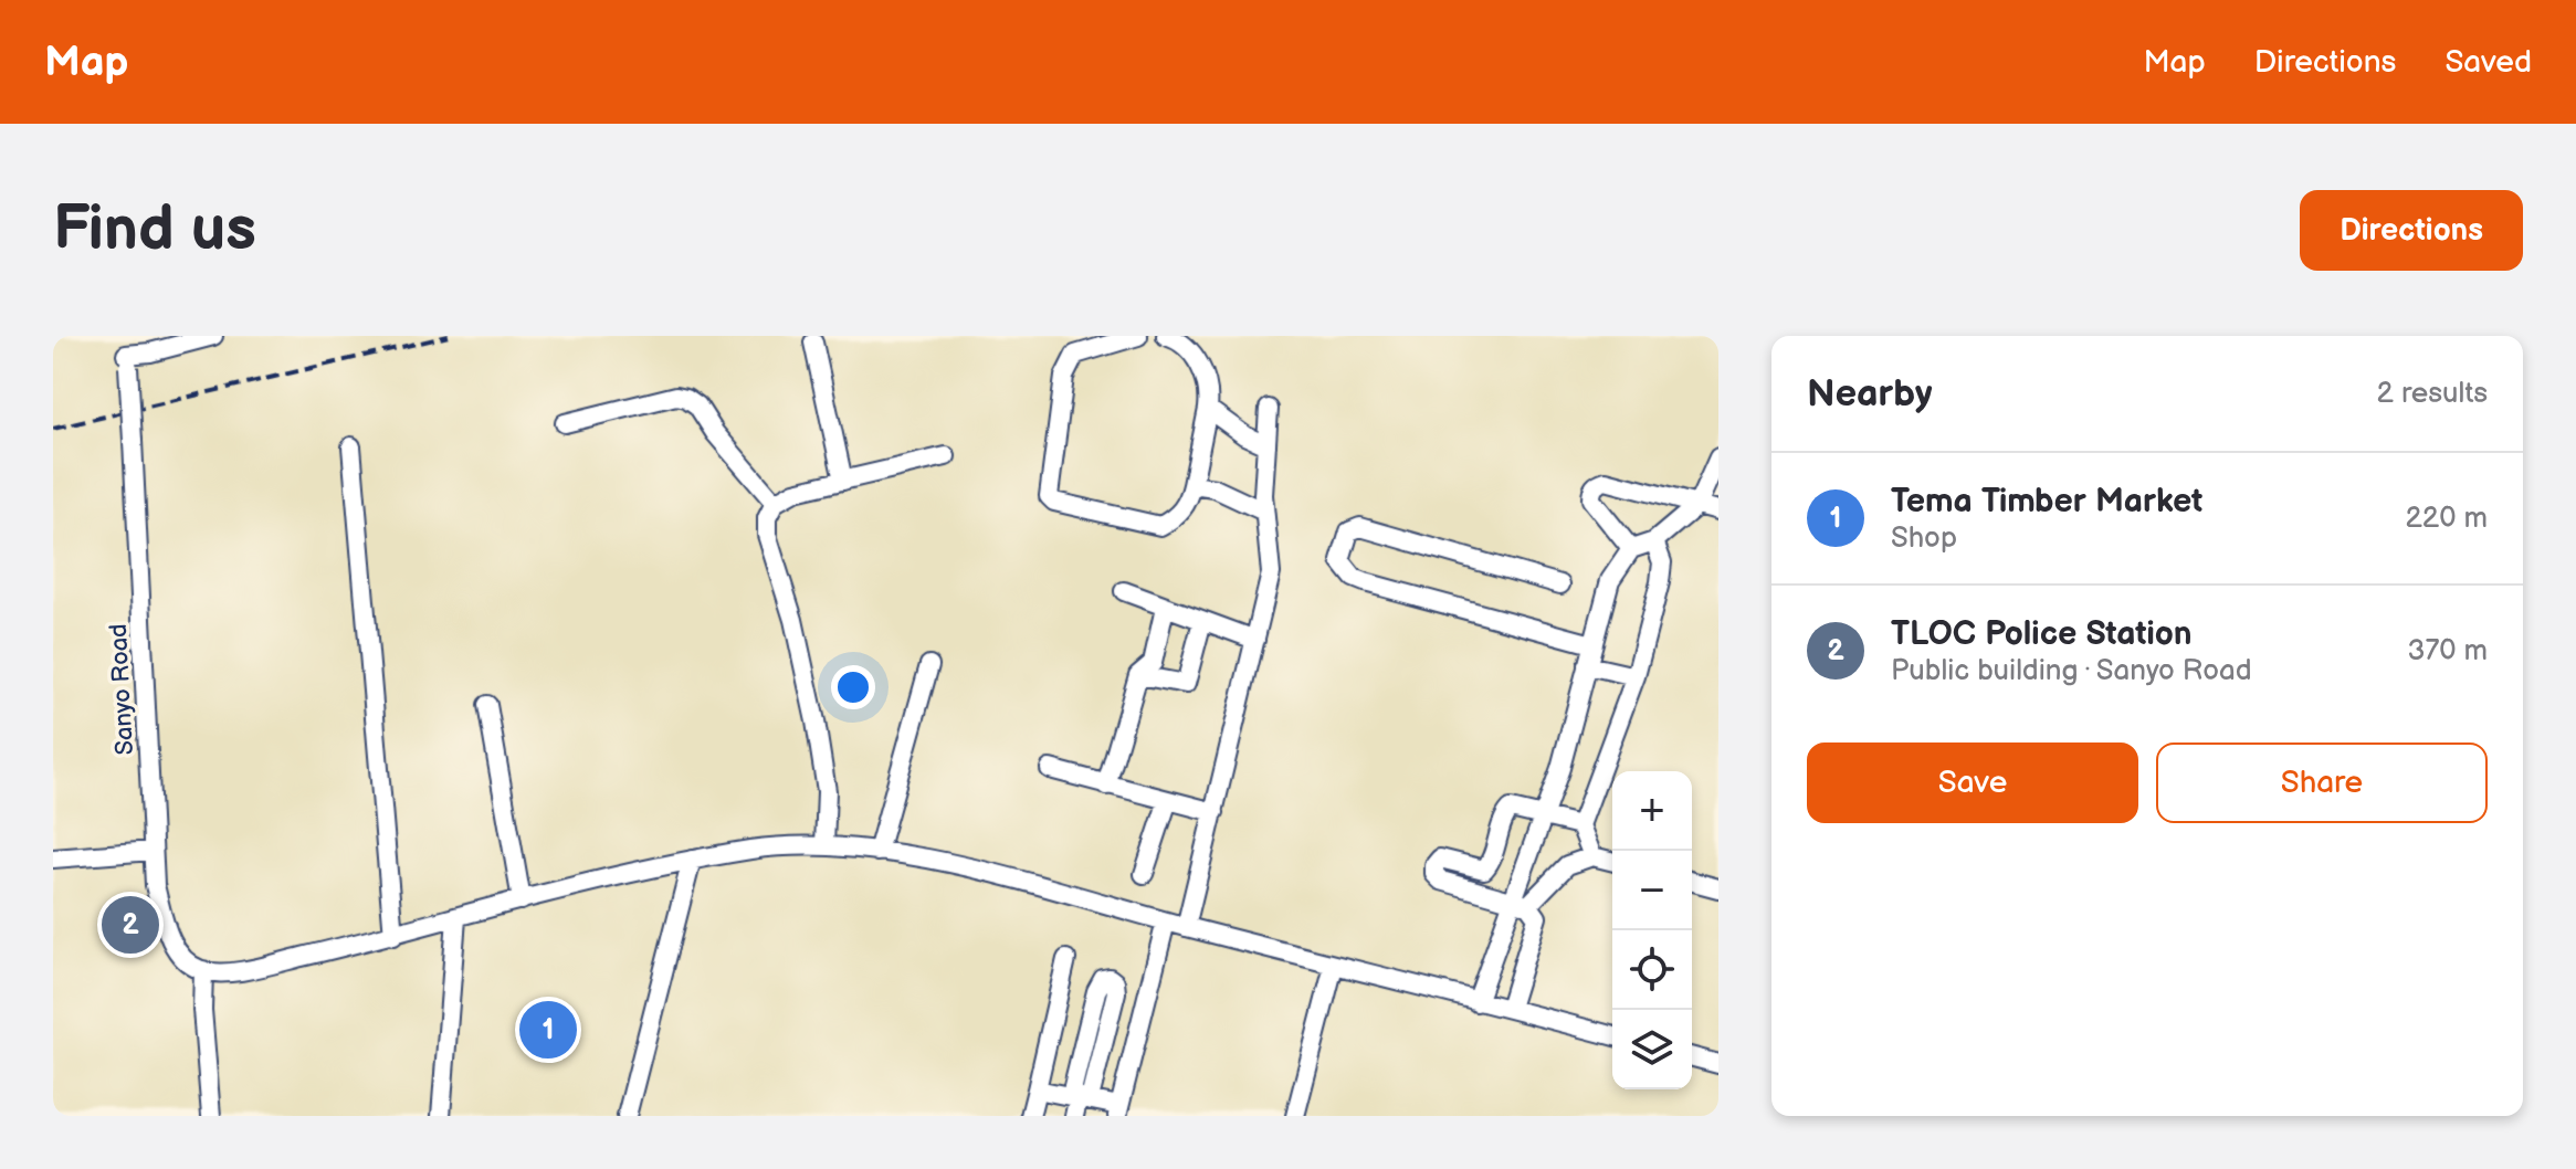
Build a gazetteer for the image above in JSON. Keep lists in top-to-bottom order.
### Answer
{
  "streets": {
    "street": ["Sanyo Road"]
  },
  "page": {
    "header": "Map",
    "nav": ["Map", "Directions", "Saved"],
    "buttons": [
      "Directions",
      ["Save", "Share"]
    ],
    "title": "Find us",
    "heading": ["Nearby", "2 results"],
    "list": [
      {
        "mark": "1",
        "name": "Tema Timber Market",
        "note": "Shop",
        "value": "220 m"
      },
      {
        "mark": "2",
        "name": "TLOC Police Station",
        "note": "Public building · Sanyo Road",
        "value": "370 m"
      }
    ],
    "map_buttons": ["+", "−"],
    "pins": ["2", "1"]
  }
}
